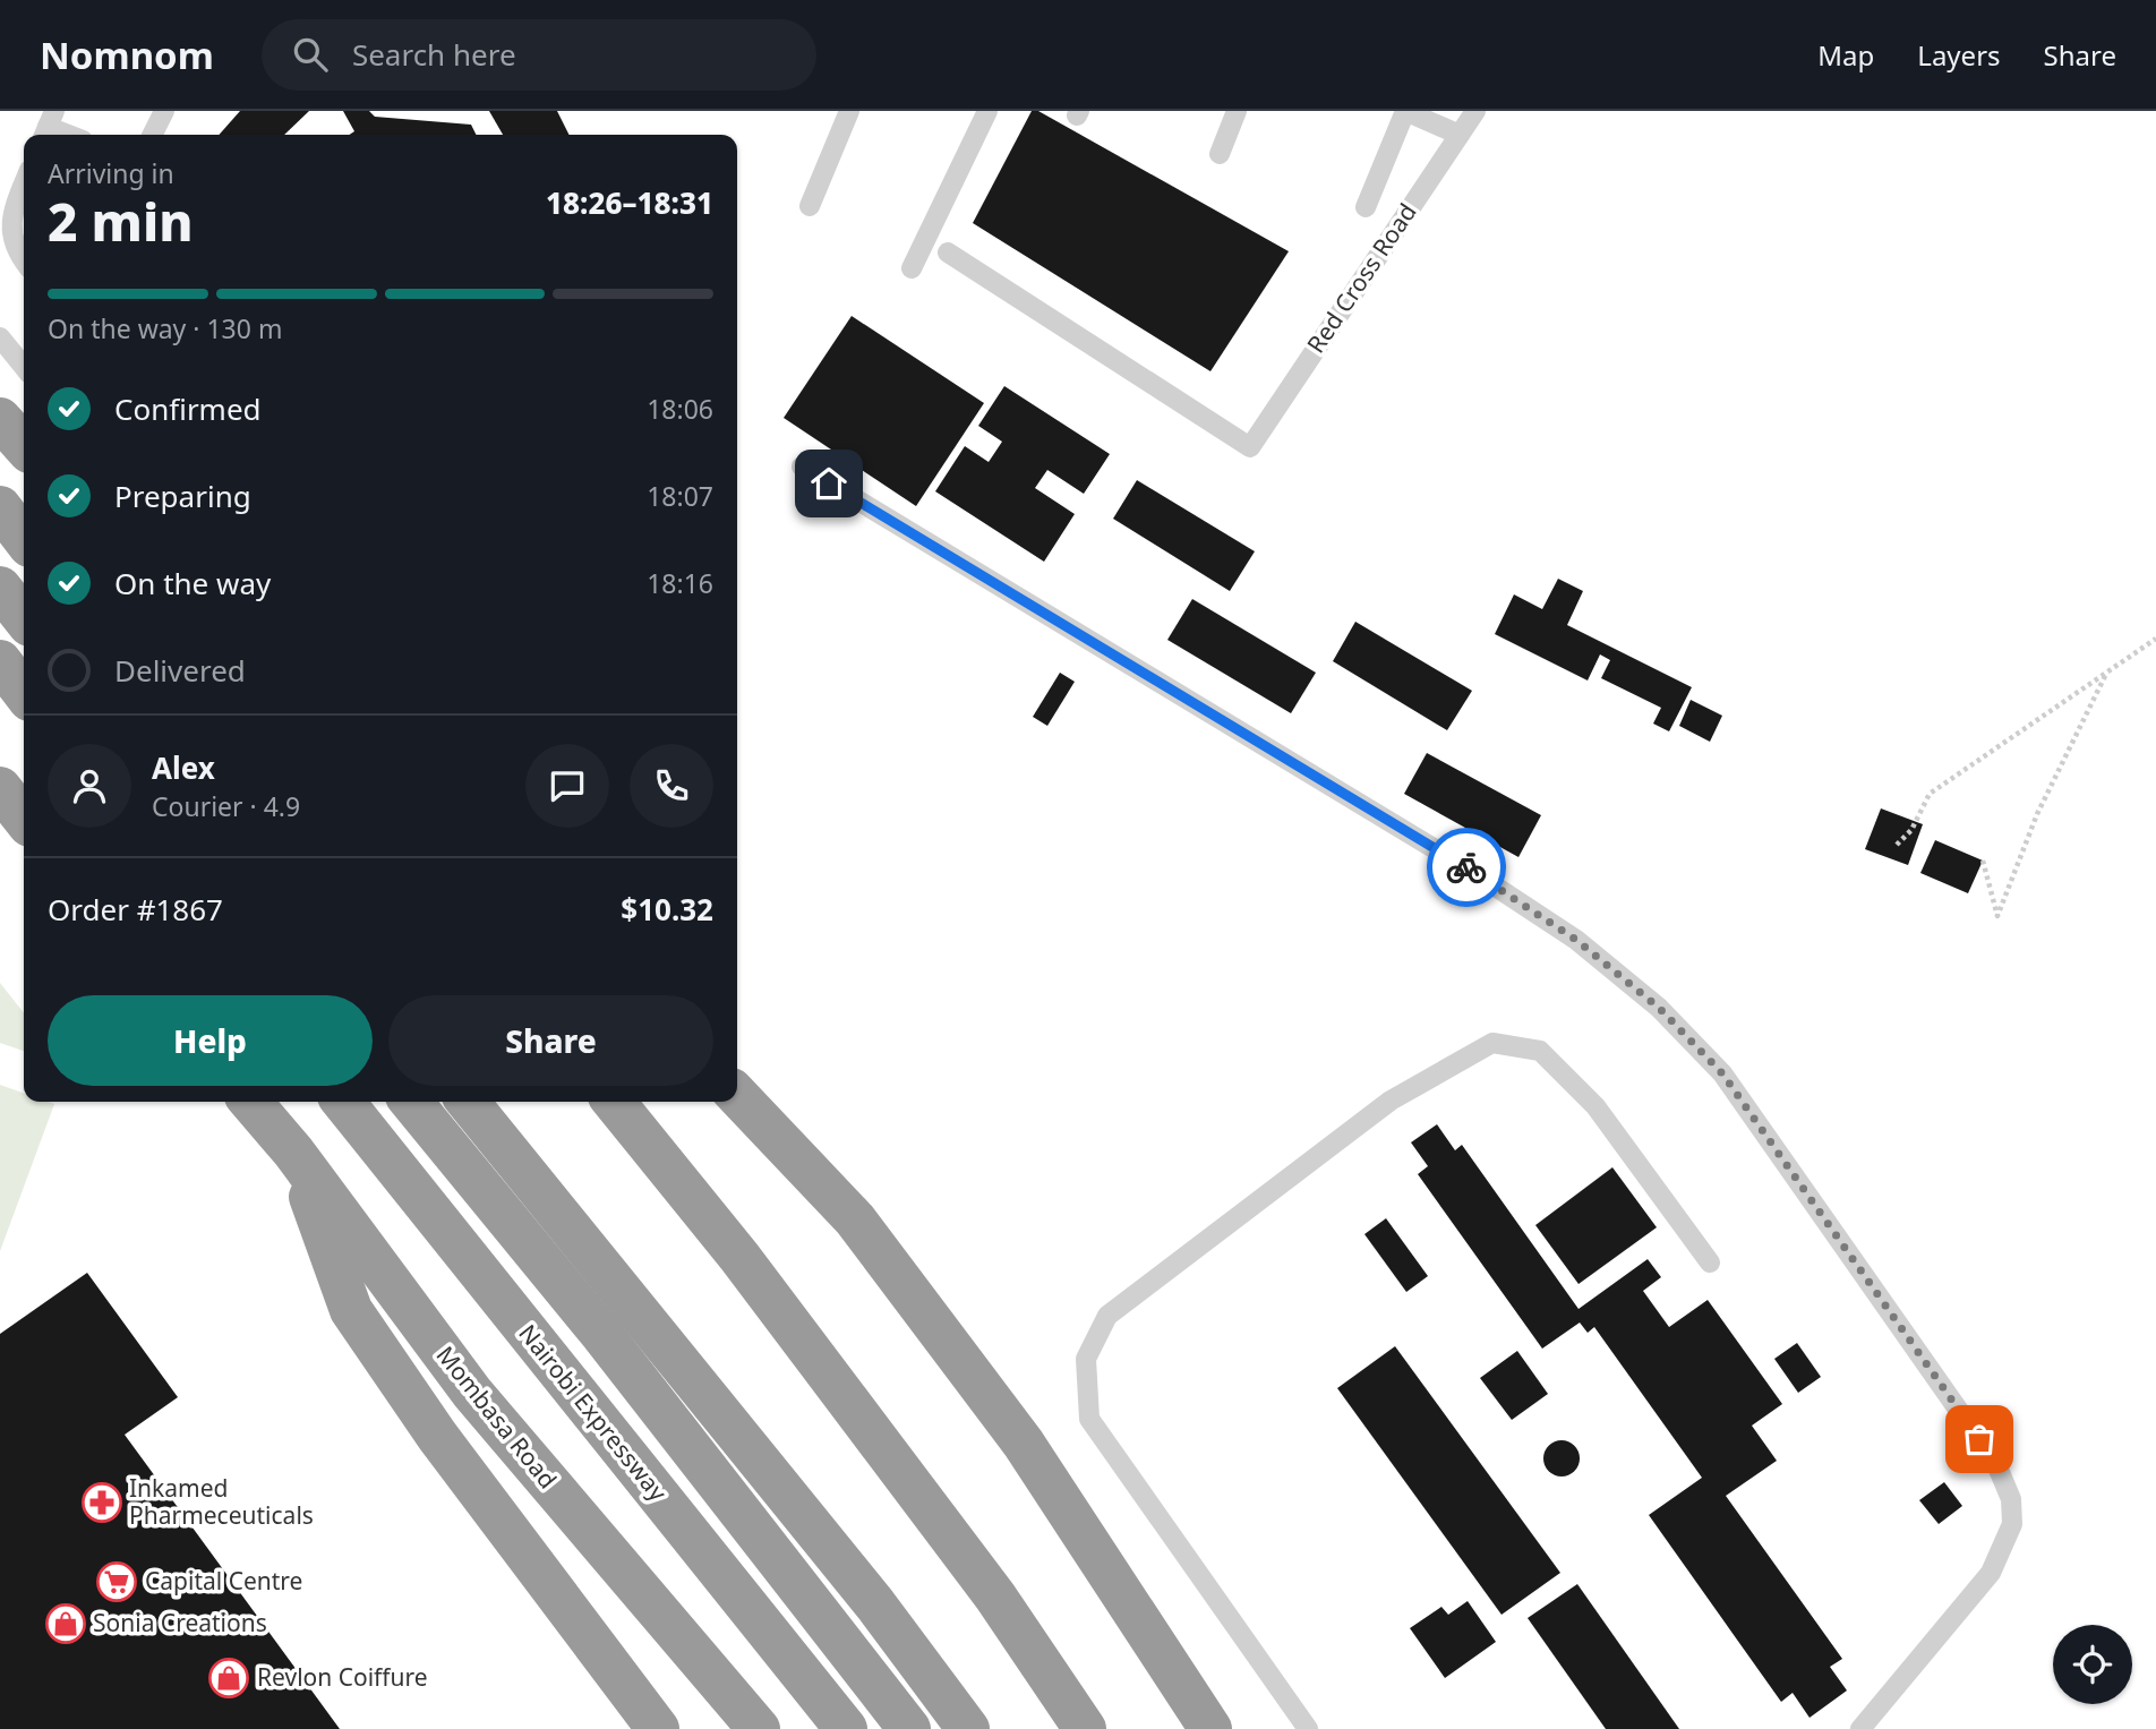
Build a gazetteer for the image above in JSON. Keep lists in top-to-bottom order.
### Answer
{
  "streets": {
    "highway": ["Nairobi Expressway", "Mombasa Road"],
    "lane": ["Red Cross Road"]
  },
  "places": {
    "pharmacy": ["Inkamed Pharmeceuticals"],
    "supermarket": ["Capital Centre"],
    "shop": ["Sonia Creations", "Revlon Coiffure"]
  },
  "page": {
    "header": "Nomnom",
    "search": "Search here",
    "nav": ["Map", "Layers", "Share"],
    "heading": ["2 min", "Arriving in", "18:26–18:31"],
    "panel": [
      "Alex",
      "Courier · 4.9",
      "Order #1867",
      "$10.32"
    ],
    "bar": "On the way · 130 m",
    "list": [
      ["Confirmed", "18:06"],
      ["Preparing", "18:07"],
      ["On the way", "18:16"],
      "Delivered"
    ],
    "buttons": ["Help", "Share"]
  }
}
